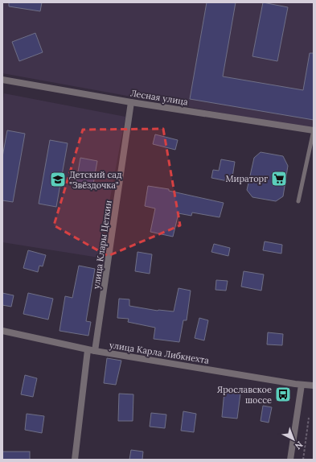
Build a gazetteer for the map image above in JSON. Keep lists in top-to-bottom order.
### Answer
{
  "streets": {
    "street": ["Лесная улица", "улица Клары Цеткин", "улица Карла Либкнехта"]
  },
  "crossings": [
    ["Лесная улица", "улица Клары Цеткин"],
    ["улица Клары Цеткин", "улица Карла Либкнехта"]
  ],
  "places": {
    "supermarket": ["Мираторг"],
    "school or university": ["Детский сад \"Звёздочка\""],
    "bus stop": ["Ярославское шоссе"]
  },
  "north": "bottom right"
}
